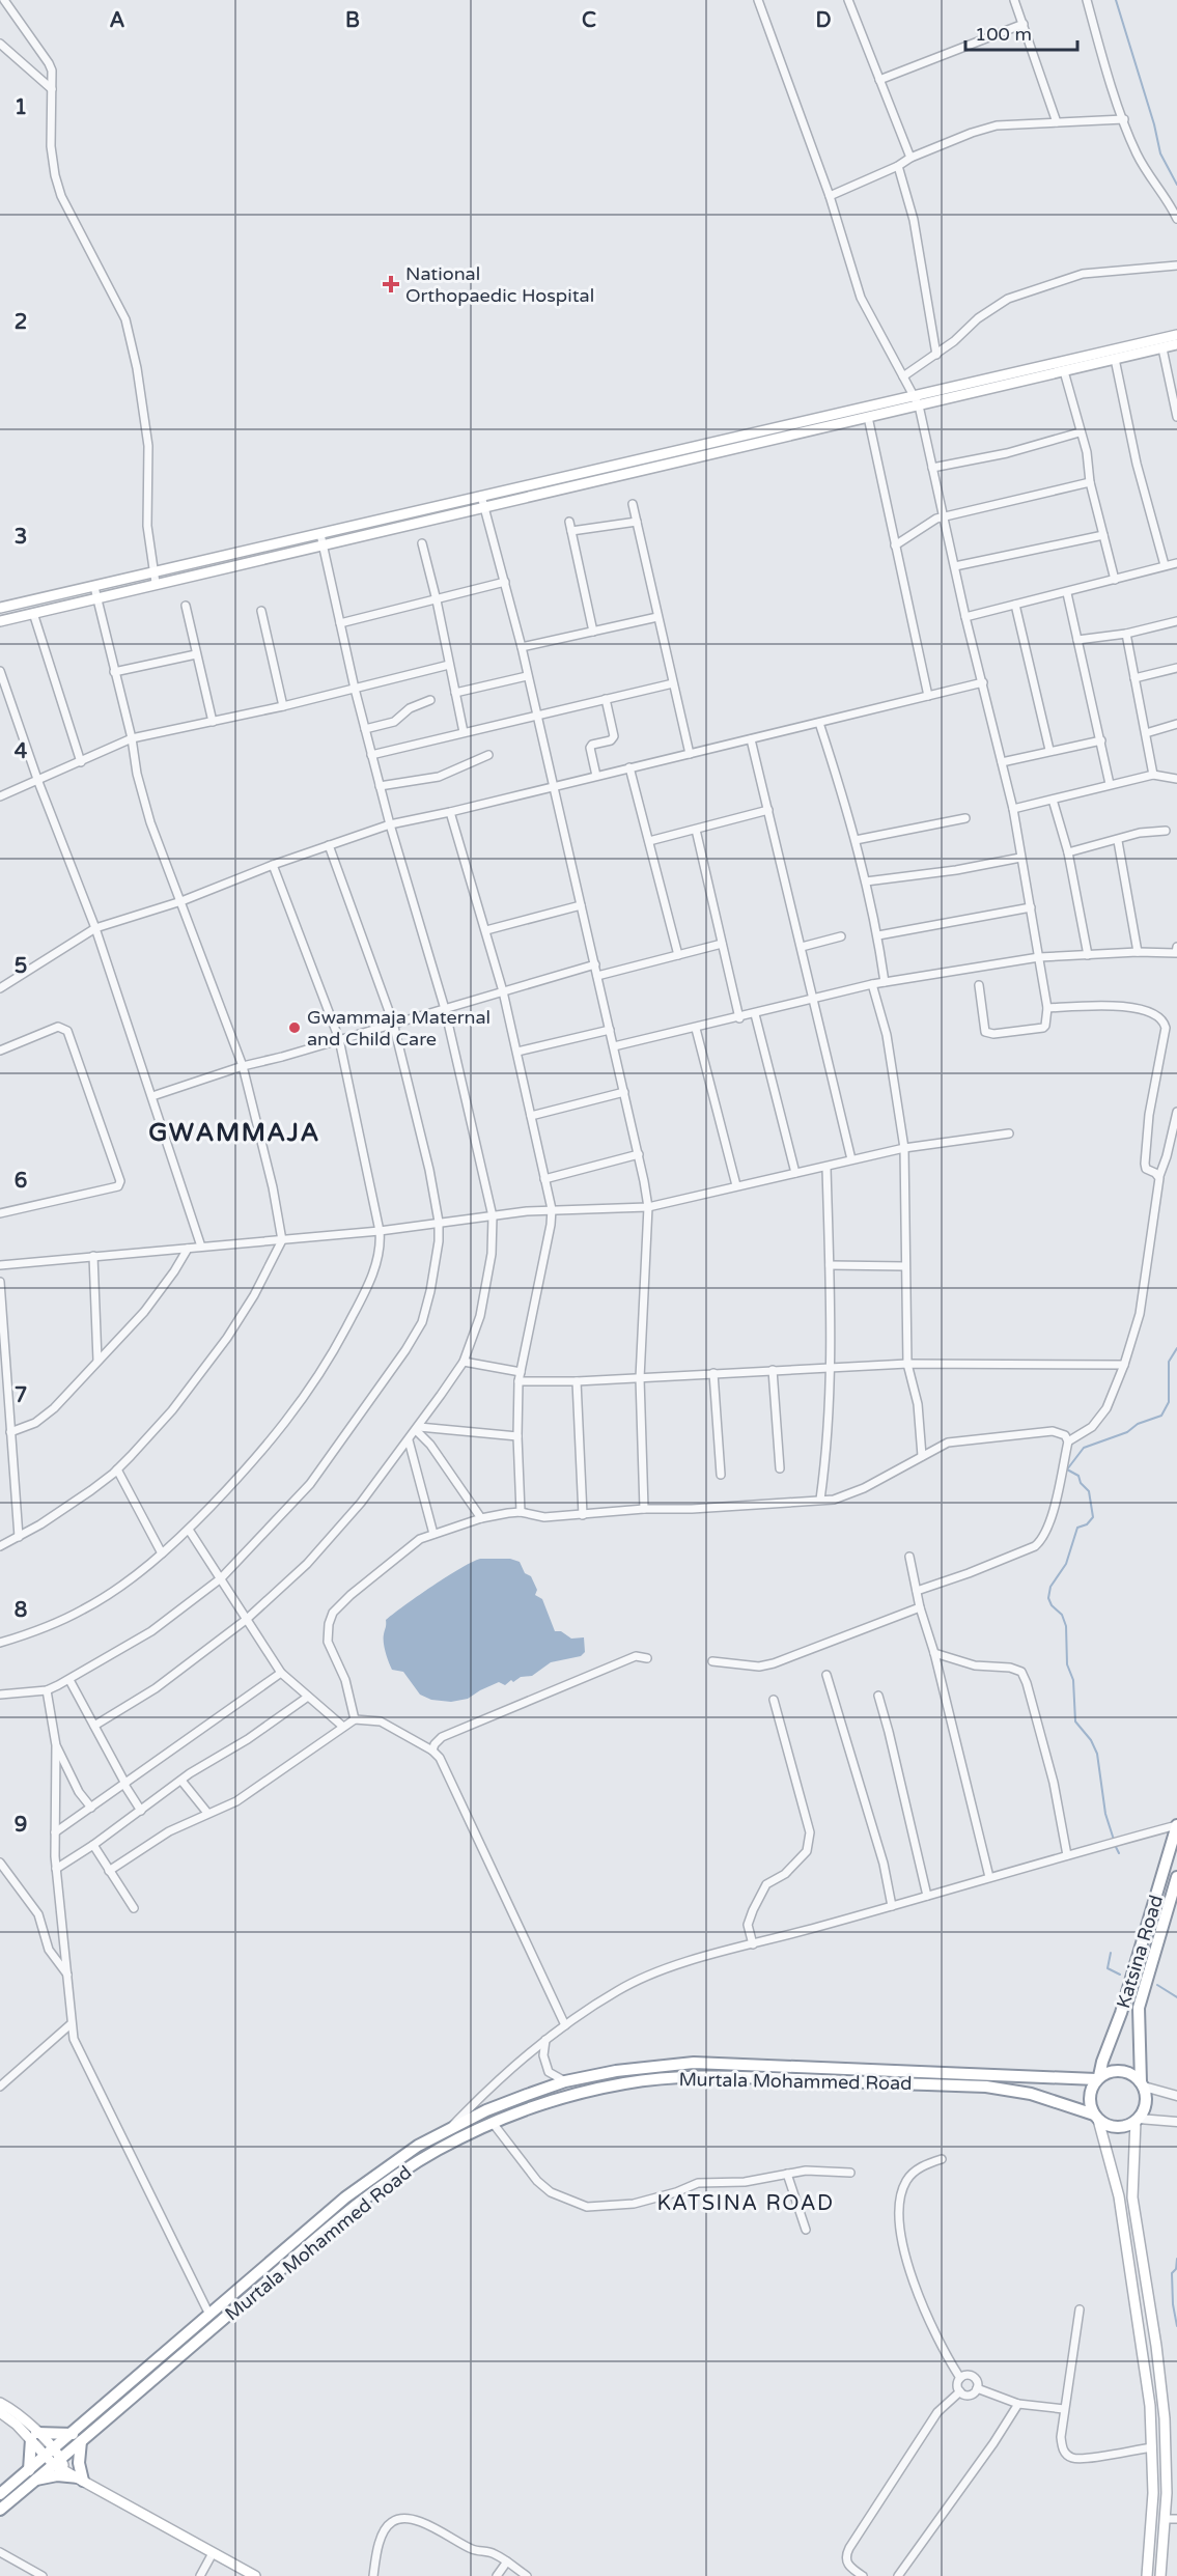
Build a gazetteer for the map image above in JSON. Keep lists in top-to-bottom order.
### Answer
{
  "streets": {
    "highway": ["Katsina Road", "Murtala Mohammed Road"]
  },
  "crossings": [
    ["Katsina Road", "Murtala Mohammed Road"]
  ],
  "districts": ["GWAMMAJA", "KATSINA ROAD"],
  "places": {
    "health": ["National Orthopaedic Hospital"],
    "other": ["Gwammaja Maternal and Child Care"]
  },
  "scale_bar": "100 m",
  "grid": {
    "columns": [
      "A",
      "B",
      "C",
      "D"
    ],
    "rows": [
      "1",
      "2",
      "3",
      "4",
      "5",
      "6",
      "7",
      "8",
      "9"
    ]
  }
}
